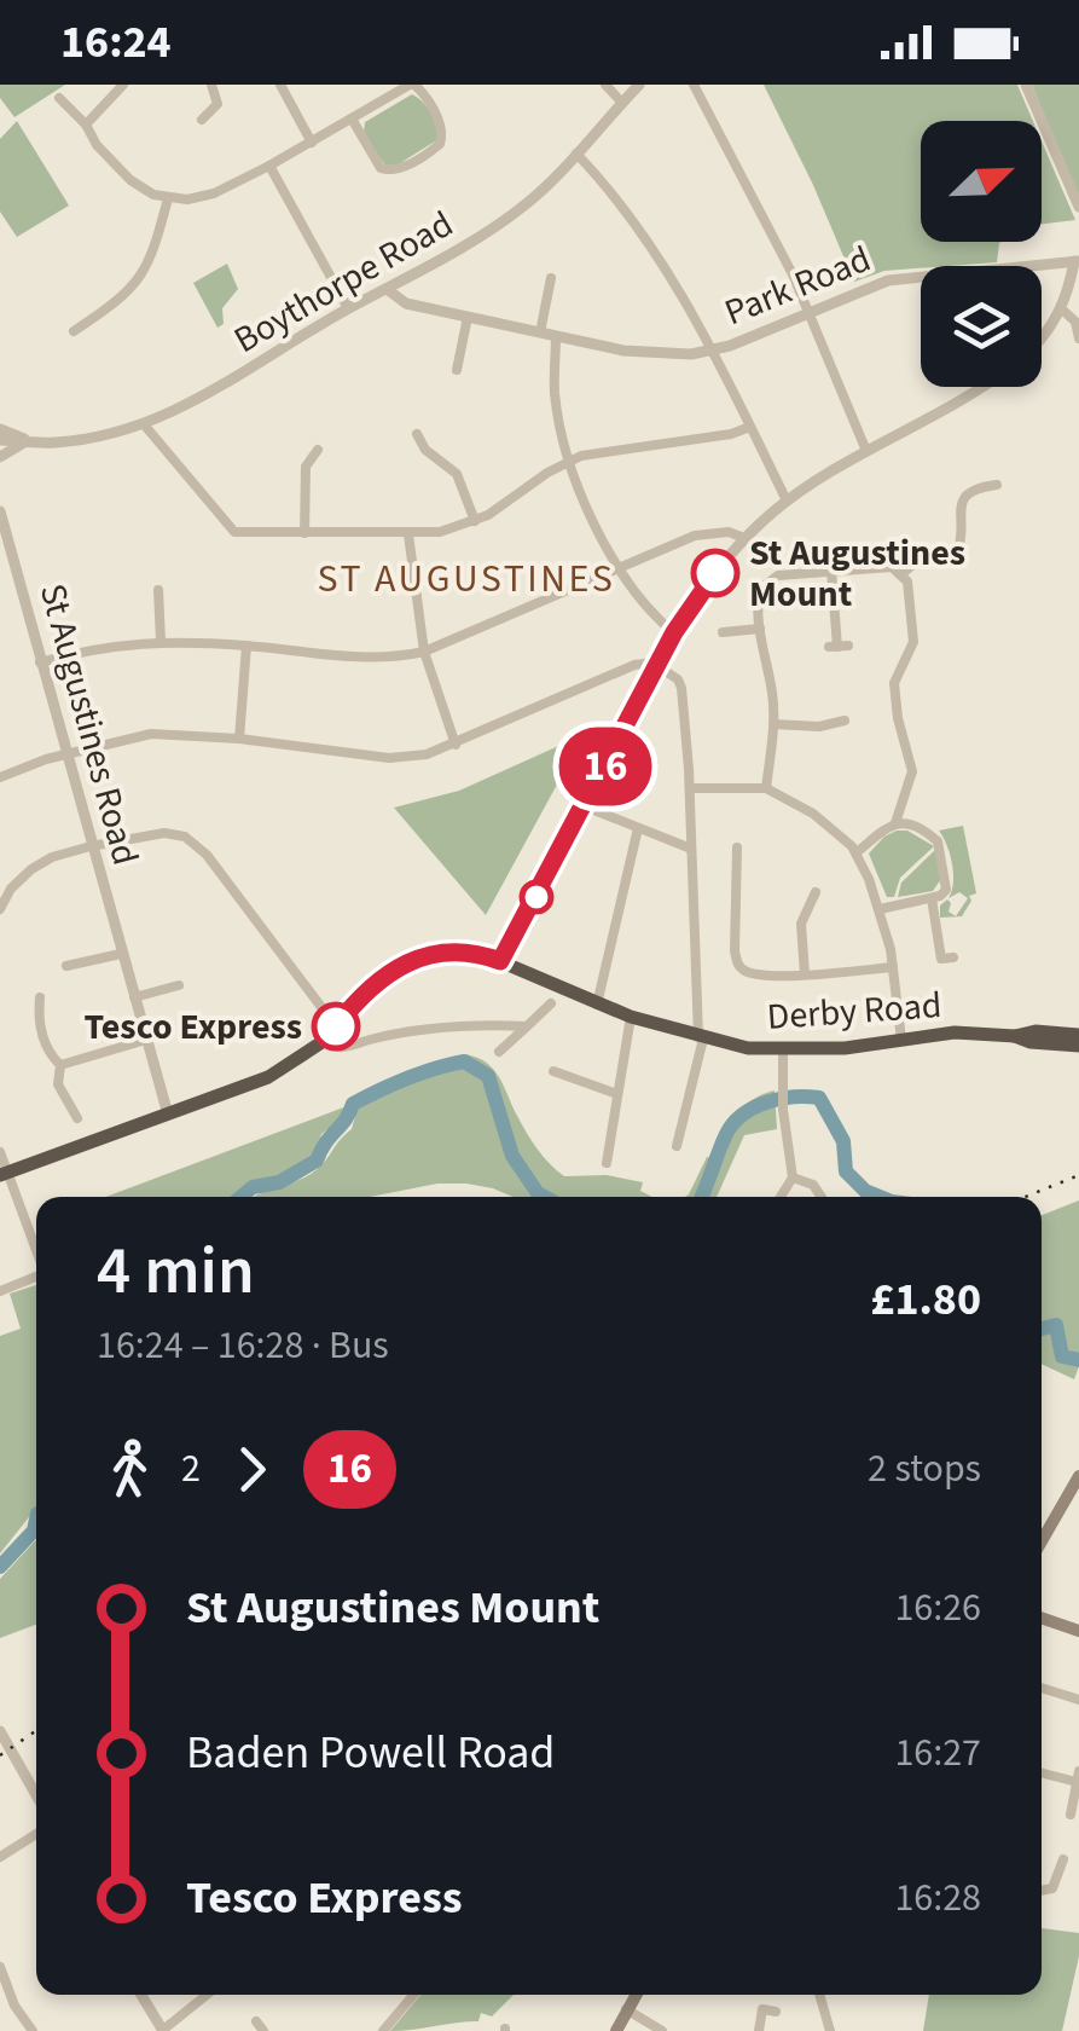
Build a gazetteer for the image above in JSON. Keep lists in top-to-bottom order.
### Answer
{
  "streets": {
    "highway": ["Derby Road"],
    "street": ["Boythorpe Road", "Park Road", "St Augustines Road"]
  },
  "crossings": [
    ["Boythorpe Road", "Park Road"]
  ],
  "districts": ["ST AUGUSTINES"],
  "places": ["St Augustines Mount", "Tesco Express"],
  "lines": ["bus line 16"],
  "north": "top right",
  "page": {
    "status": "16:24",
    "on_map": "16",
    "heading": ["4 min", "16:24 – 16:28 · Bus", "£1.80"],
    "legs": ["2", "16", "2 stops"],
    "list": [
      {
        "name": "St Augustines Mount",
        "value": "16:26"
      },
      {
        "name": "Baden Powell Road",
        "value": "16:27"
      },
      {
        "name": "Tesco Express",
        "value": "16:28"
      }
    ]
  }
}
